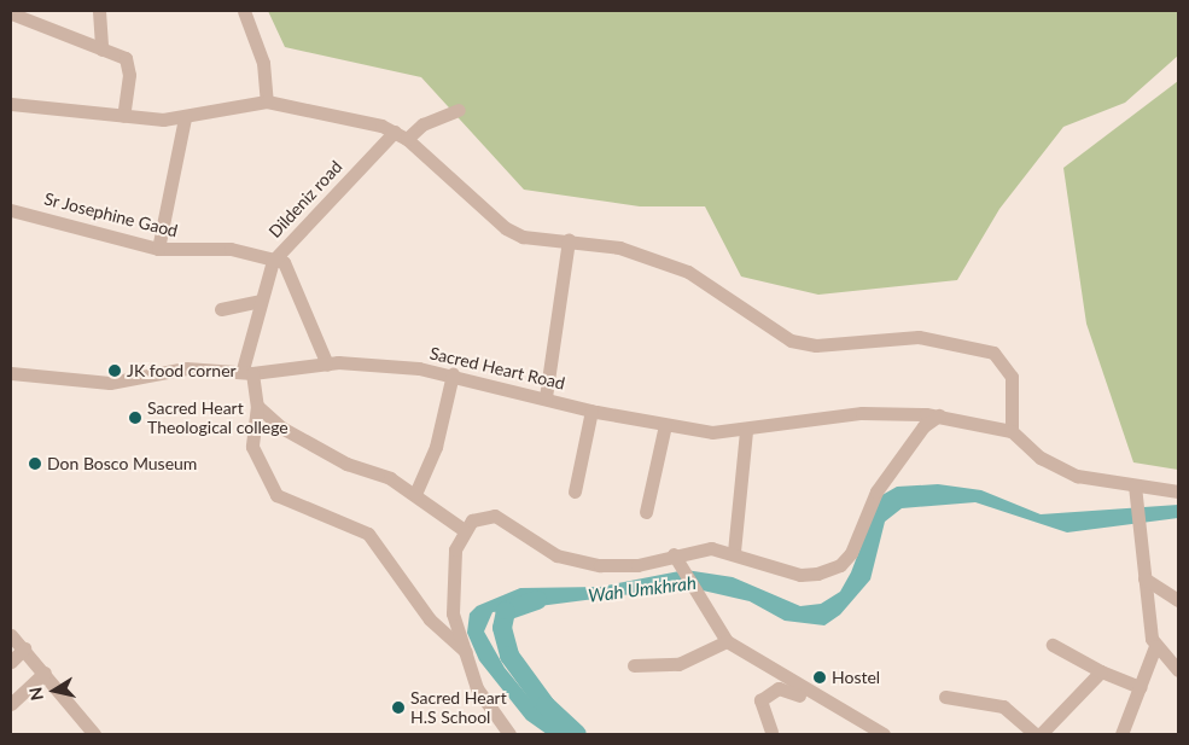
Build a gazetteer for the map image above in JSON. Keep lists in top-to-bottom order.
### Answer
{
  "streets": {
    "street": ["Dildeniz road", "Sr Josephine Gaod", "Sacred Heart Road"]
  },
  "crossings": [
    ["Dildeniz road", "Sr Josephine Gaod"],
    ["Dildeniz road", "Sacred Heart Road"]
  ],
  "water": ["Wah Umkhrah"],
  "places": [
    "JK food corner",
    "Sacred Heart Theological college",
    "Don Bosco Museum",
    "Hostel",
    "Sacred Heart H.S School"
  ],
  "north": "left"
}
